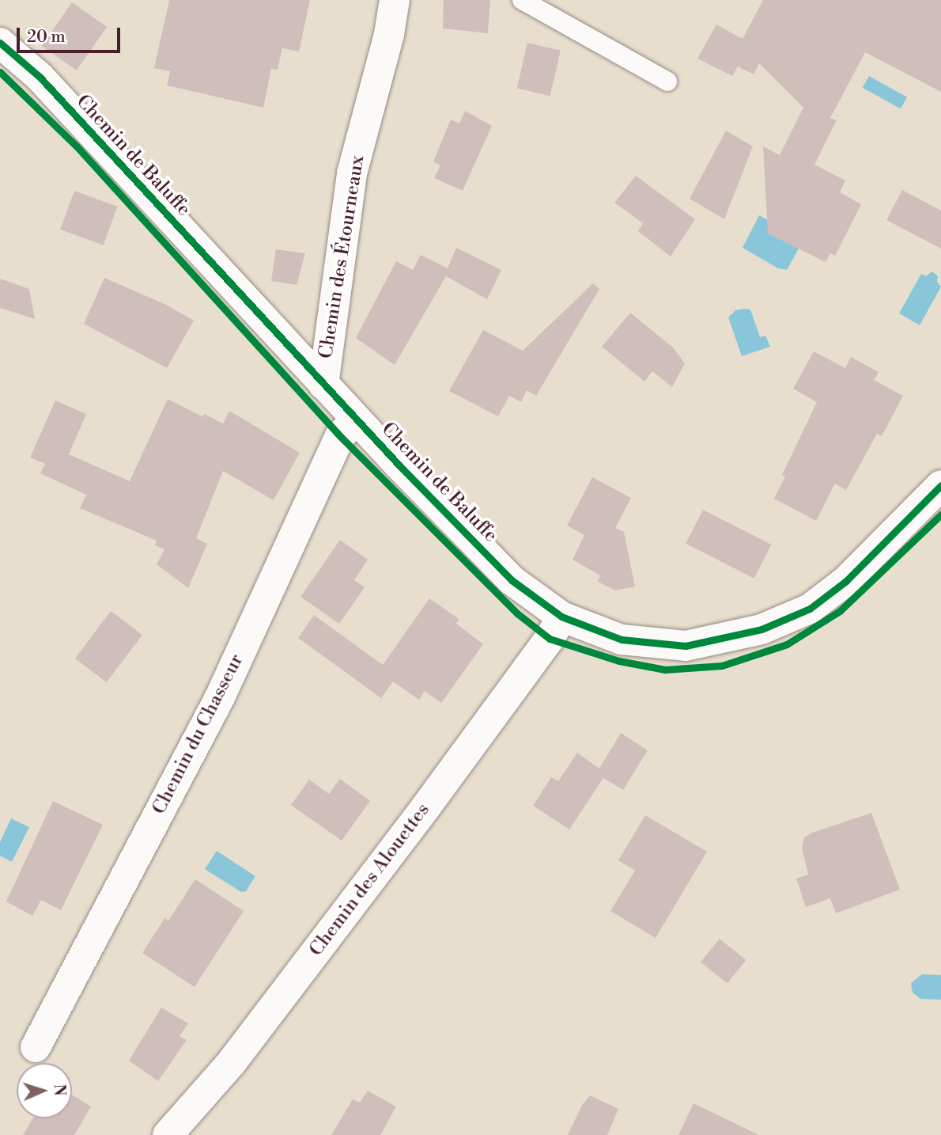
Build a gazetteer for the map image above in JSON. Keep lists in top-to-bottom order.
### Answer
{
  "streets": {
    "street": [
      "Chemin de Baluffe",
      "Chemin des Étourneaux",
      "Chemin du Chasseur",
      "Chemin des Alouettes"
    ]
  },
  "crossings": [
    ["Chemin de Baluffe", "Chemin des Étourneaux"],
    ["Chemin de Baluffe", "Chemin du Chasseur"],
    ["Chemin de Baluffe", "Chemin des Alouettes"]
  ],
  "scale_bar": "20 m",
  "north": "right"
}
